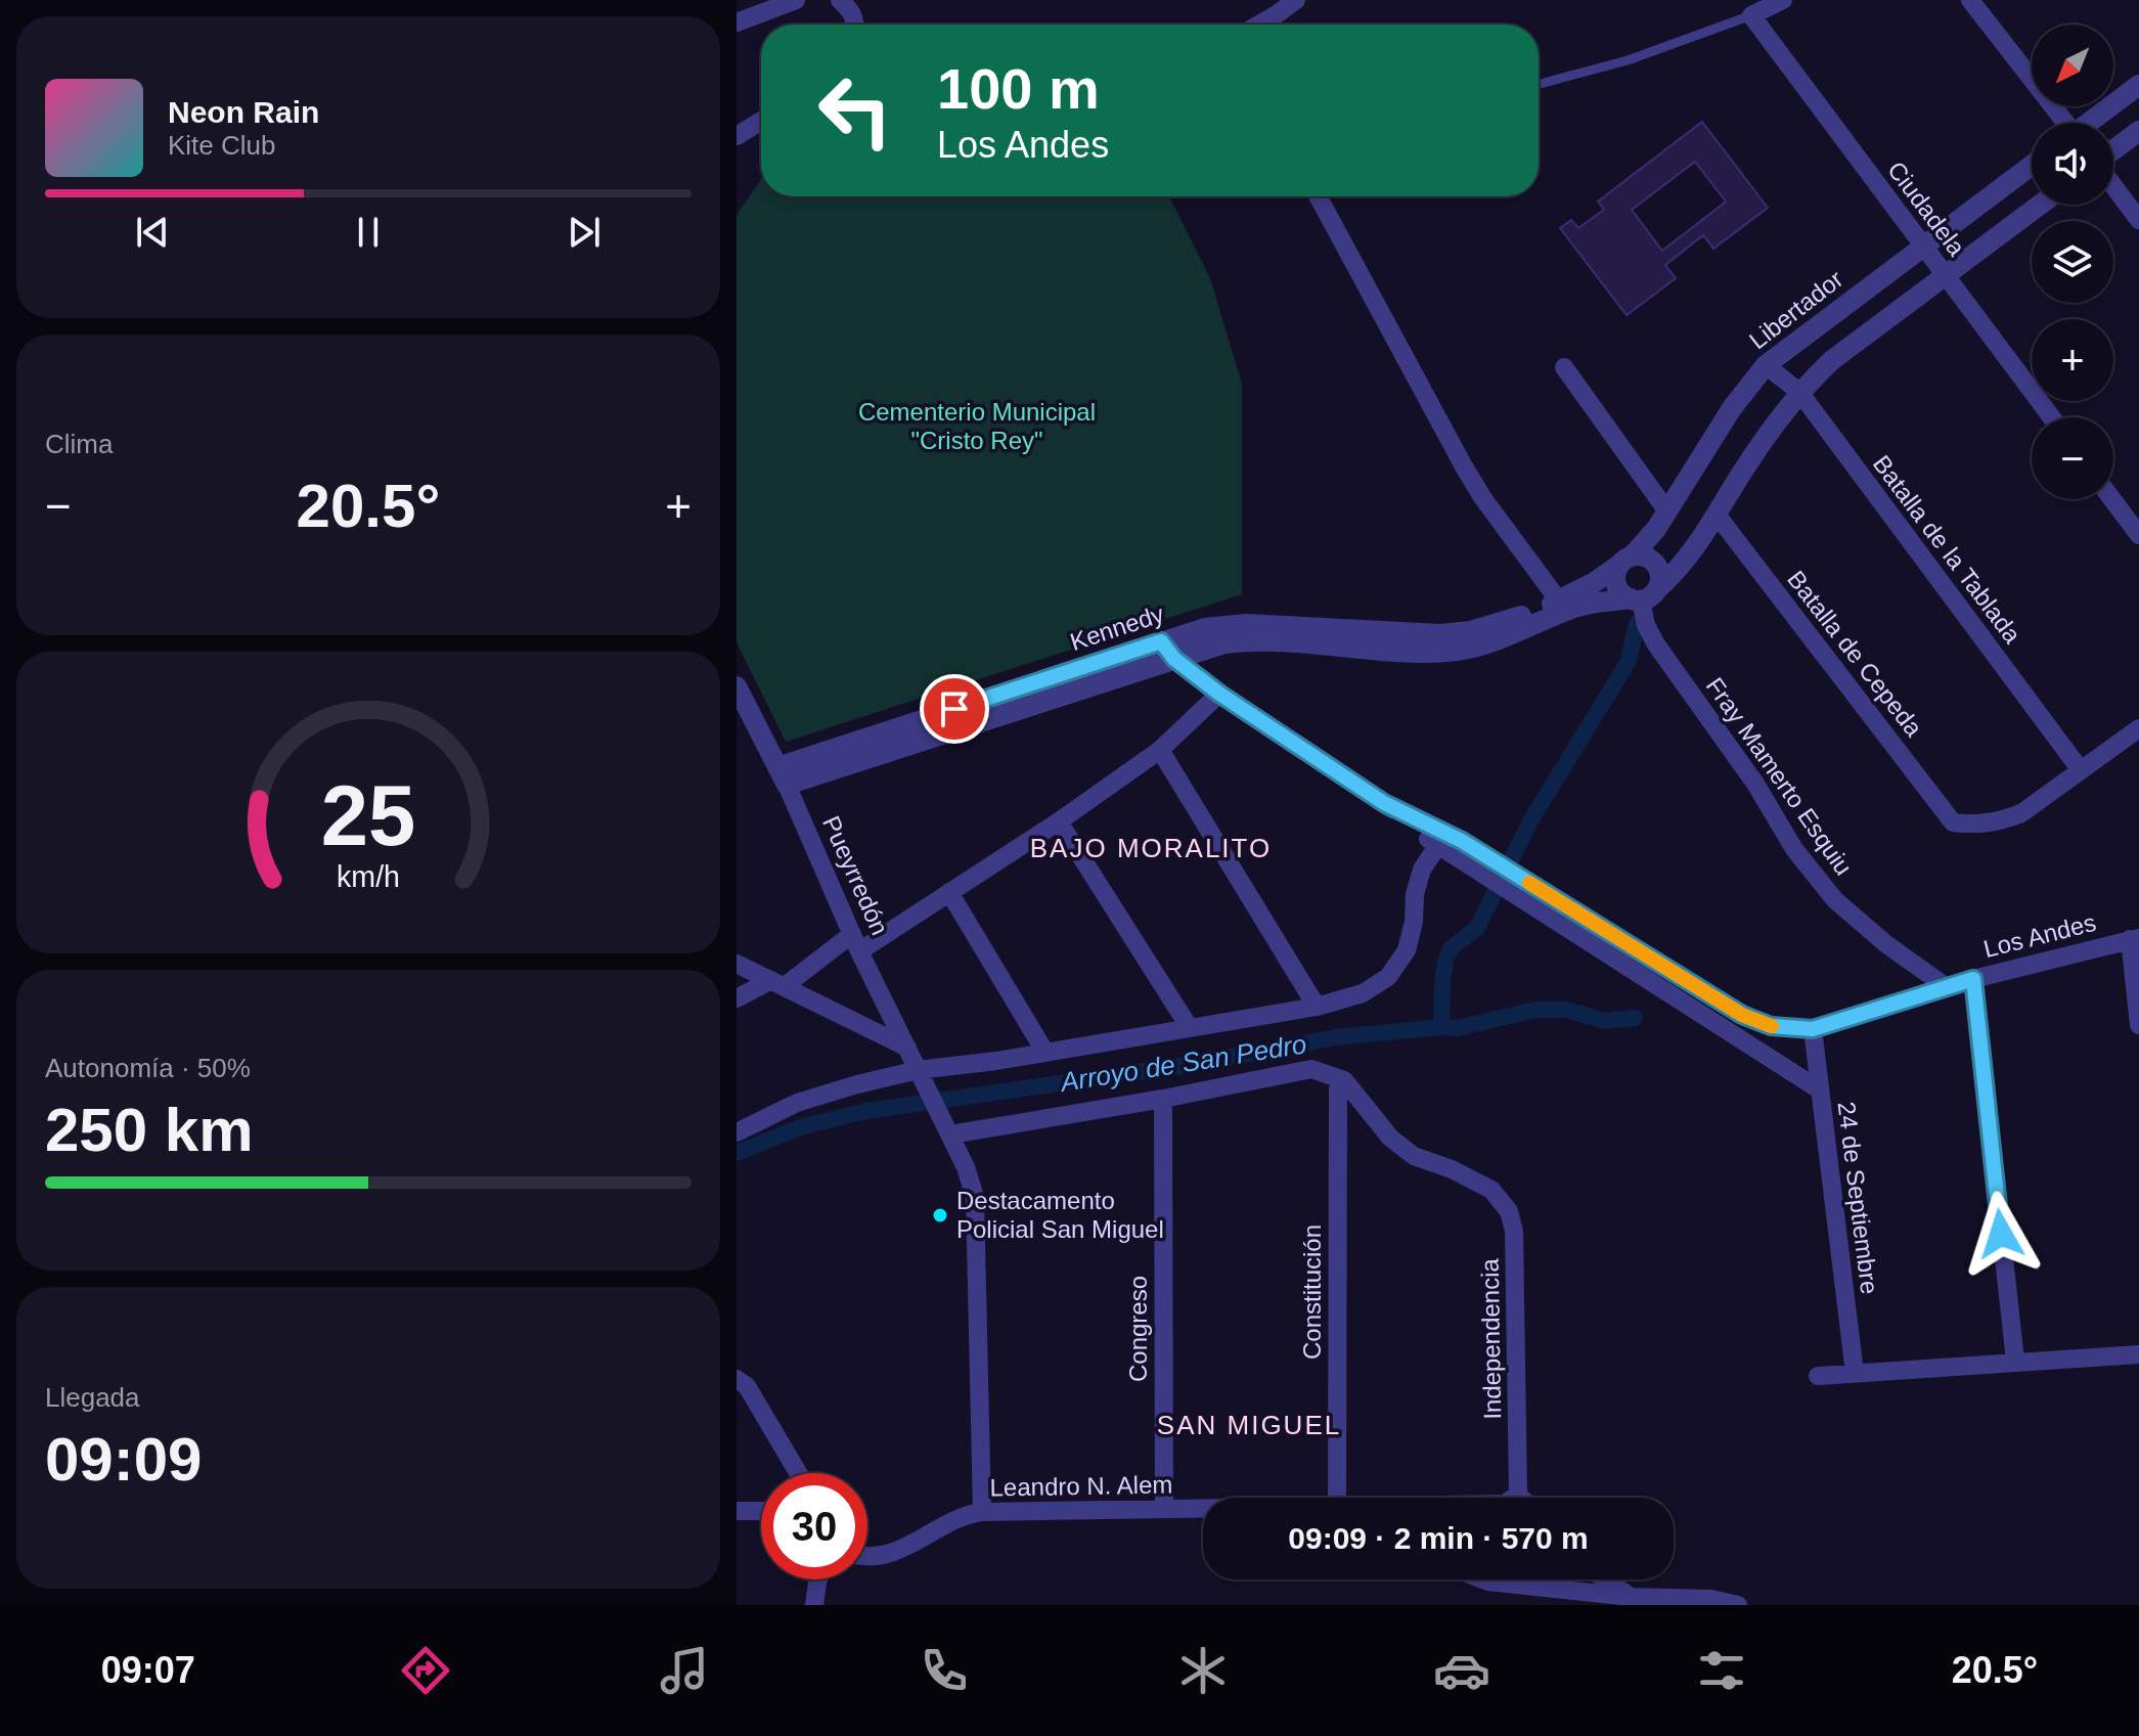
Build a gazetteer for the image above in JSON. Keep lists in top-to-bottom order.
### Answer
{
  "streets": {
    "street": [
      "Ciudadela",
      "Libertador",
      "Batalla de la Tablada",
      "Kennedy",
      "Batalla de Cepeda",
      "Fray Mamerto Esquiu",
      "Pueyrredón",
      "Los Andes",
      "24 de Septiembre",
      "Constitución",
      "Congreso",
      "Independencia",
      "Leandro N. Alem"
    ]
  },
  "crossings": [
    ["Ciudadela", "Libertador"],
    ["Libertador", "Batalla de la Tablada"],
    ["Libertador", "Kennedy"],
    ["Libertador", "Fray Mamerto Esquiu"],
    ["Batalla de la Tablada", "Batalla de Cepeda"],
    ["Kennedy", "Fray Mamerto Esquiu"],
    ["Kennedy", "Pueyrredón"],
    ["Fray Mamerto Esquiu", "Los Andes"],
    ["Los Andes", "24 de Septiembre"],
    ["Constitución", "Independencia"],
    ["Congreso", "Leandro N. Alem"],
    ["Independencia", "Leandro N. Alem"]
  ],
  "districts": ["BAJO MORALITO", "SAN MIGUEL"],
  "water": ["Arroyo de San Pedro"],
  "parks": ["Cementerio Municipal \"Cristo Rey\""],
  "places": ["Destacamento Policial San Miguel"],
  "north": "bottom left",
  "page": {
    "map_buttons": ["+", "−"],
    "turn": ["100 m", "Los Andes"],
    "song": ["Neon Rain", "Kite Club"],
    "tile": [
      "Clima",
      ["Autonomía · 50%", "250 km"],
      ["Llegada", "09:09"]
    ],
    "heat": ["−", "20.5°", "+"],
    "limit": "30",
    "trip": "09:09 · 2 min · 570 m",
    "tabs": ["09:07", "20.5°"],
    "gauge": ["25", "km/h"]
  }
}
